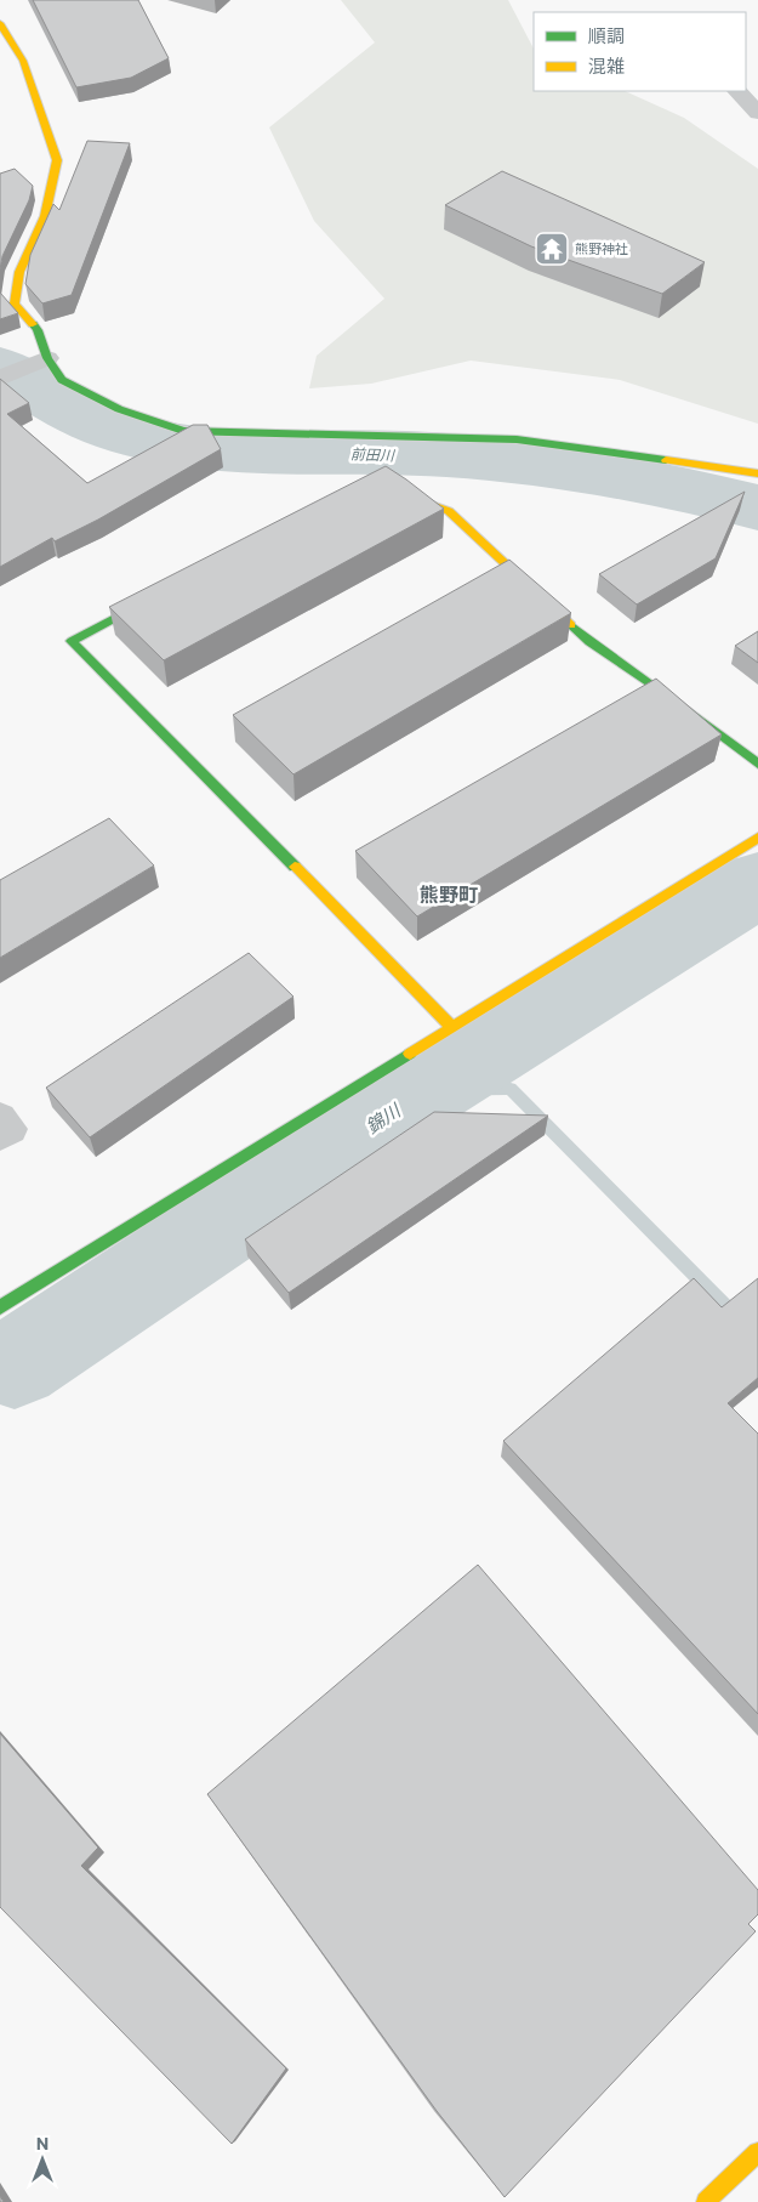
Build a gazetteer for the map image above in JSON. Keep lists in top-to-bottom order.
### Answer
{
  "districts": ["熊野町"],
  "water": ["前田川", "錦川"],
  "places": {
    "temple": ["熊野神社"]
  },
  "legend": ["順調", "混雑"],
  "north": "top"
}
